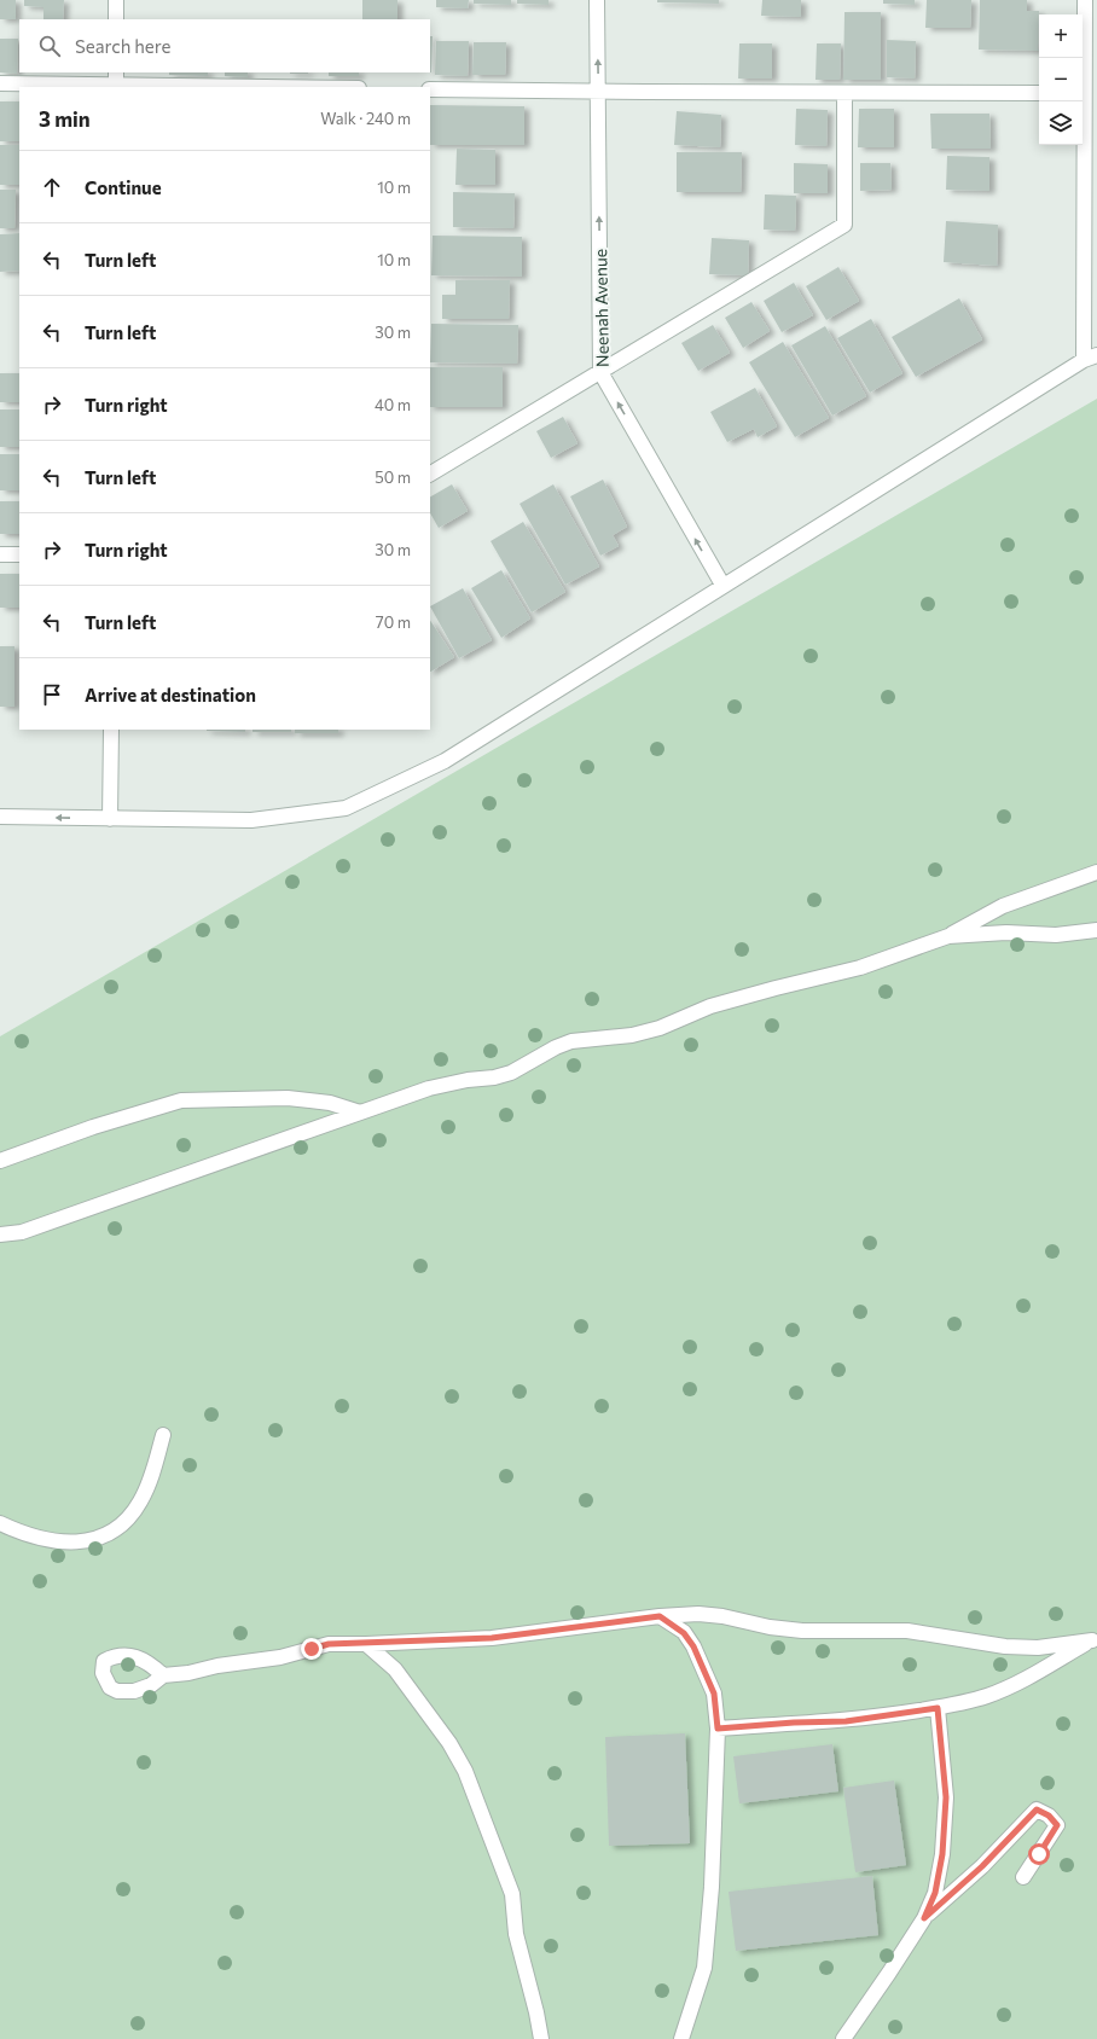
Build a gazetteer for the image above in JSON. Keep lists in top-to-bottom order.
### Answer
{
  "streets": {
    "street": ["Neenah Avenue"]
  },
  "one_way": ["Neenah Avenue"],
  "page": {
    "map_buttons": ["+", "−"],
    "search": "Search here",
    "heading": ["3 min", "Walk · 240 m"],
    "list": [
      ["Continue", "10 m"],
      ["Turn left", "10 m"],
      ["Turn left", "30 m"],
      ["Turn right", "40 m"],
      ["Turn left", "50 m"],
      ["Turn right", "30 m"],
      ["Turn left", "70 m"],
      "Arrive at destination"
    ]
  }
}
